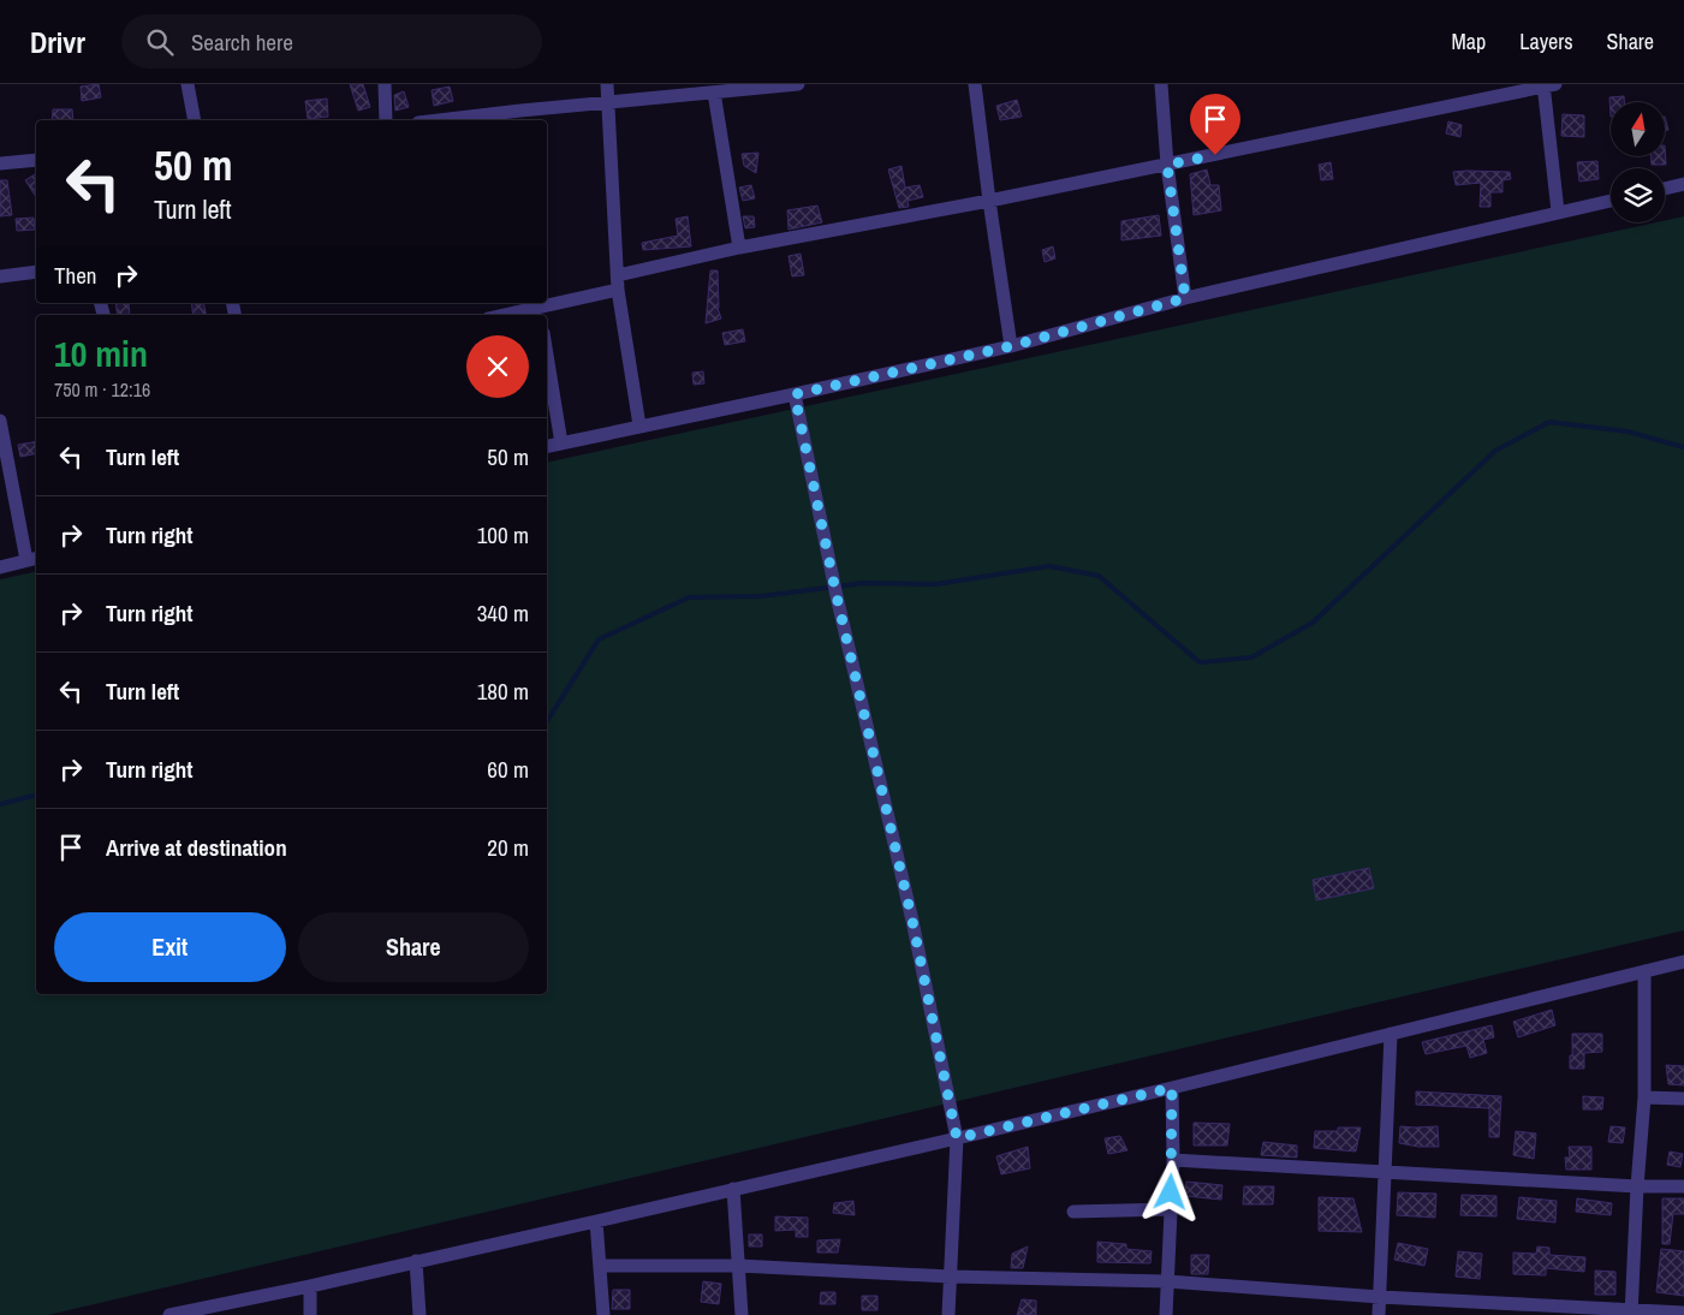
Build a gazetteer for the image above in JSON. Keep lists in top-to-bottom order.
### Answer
{
  "north": "top",
  "page": {
    "header": "Drivr",
    "search": "Search here",
    "nav": ["Map", "Layers", "Share"],
    "turn": ["50 m", "Turn left"],
    "then": "Then",
    "heading": ["10 min", "750 m · 12:16"],
    "list": [
      {
        "name": "Turn left",
        "value": "50 m"
      },
      {
        "name": "Turn right",
        "value": "100 m"
      },
      {
        "name": "Turn right",
        "value": "340 m"
      },
      {
        "name": "Turn left",
        "value": "180 m"
      },
      {
        "name": "Turn right",
        "value": "60 m"
      },
      {
        "name": "Arrive at destination",
        "value": "20 m"
      }
    ],
    "buttons": ["Exit", "Share"]
  }
}
